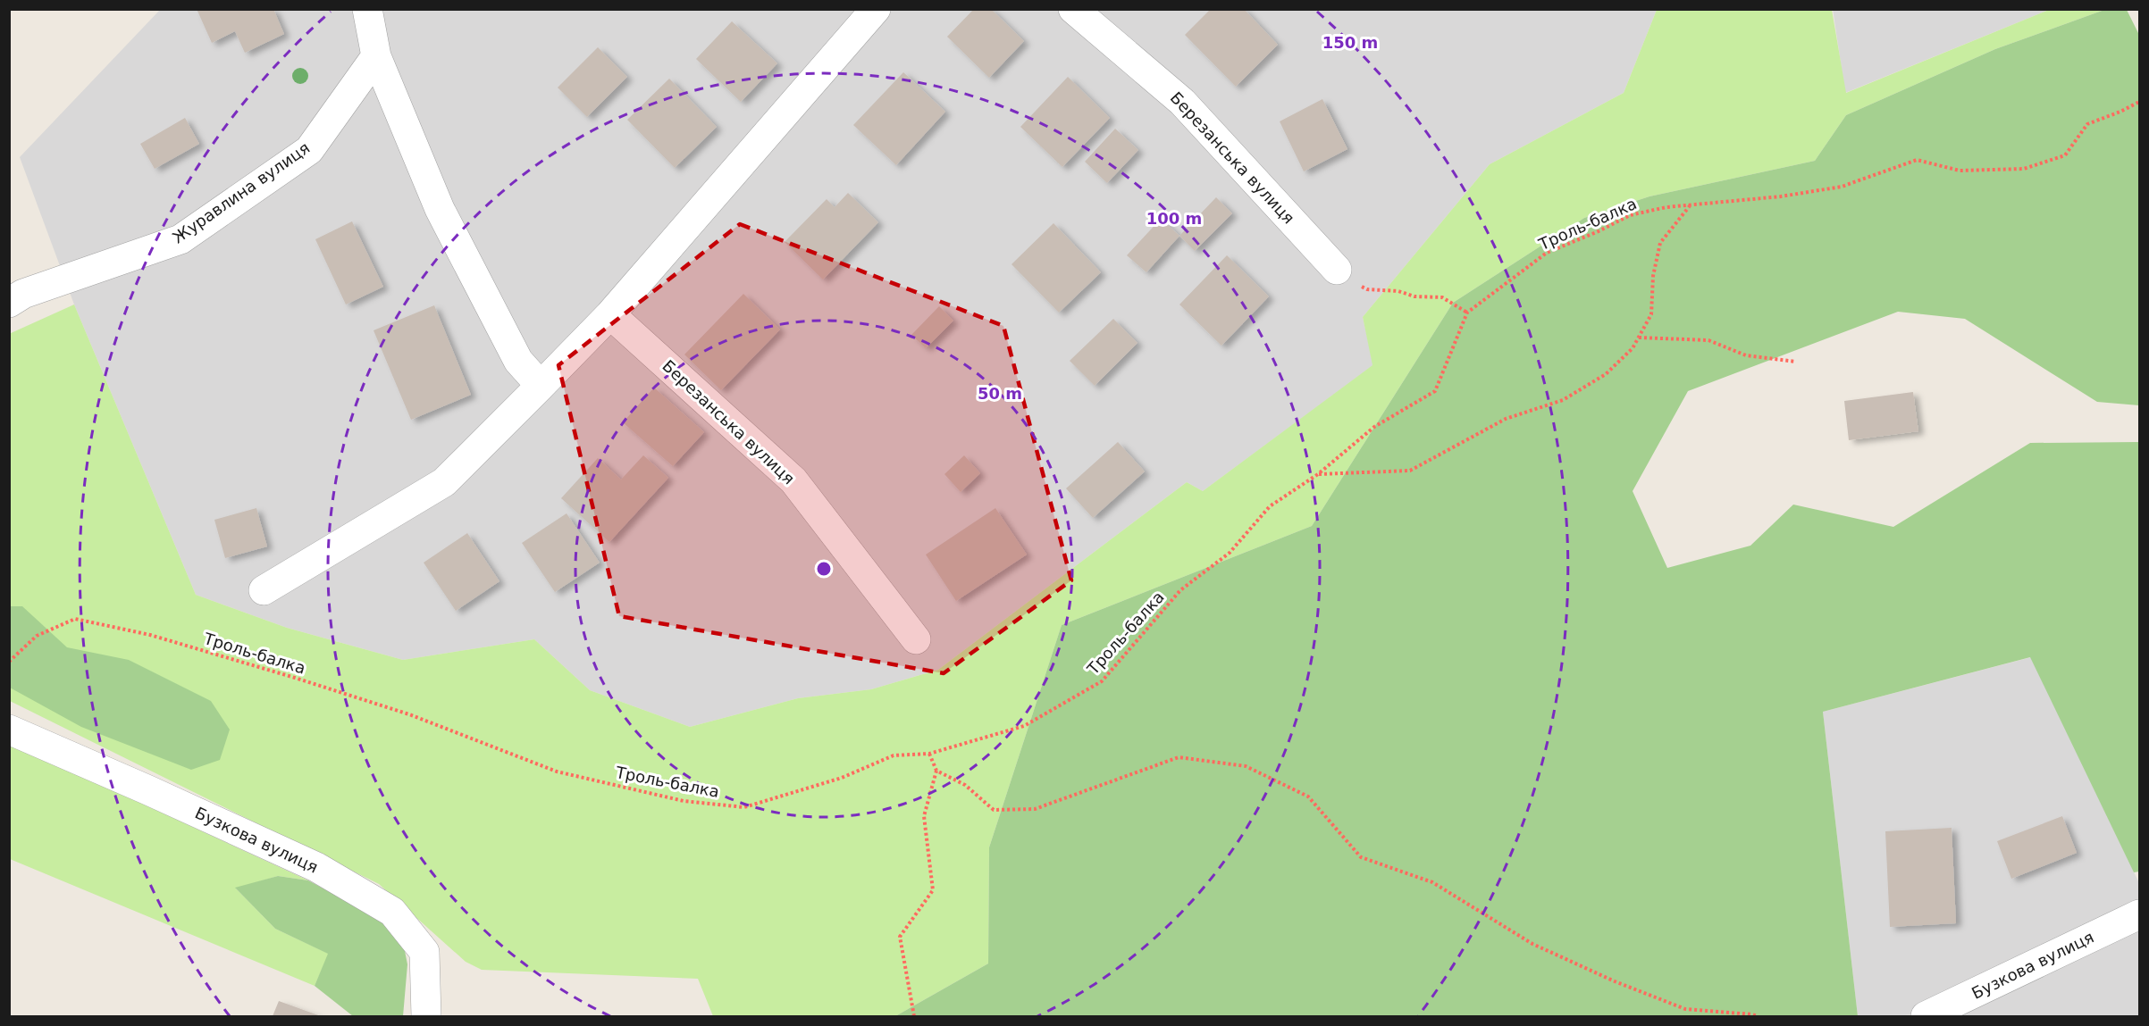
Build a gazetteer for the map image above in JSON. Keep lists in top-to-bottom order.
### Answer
{
  "streets": {
    "street": ["Березанська вулиця", "Журавлина вулиця", "Бузкова вулиця"],
    "path": ["Троль-балка"]
  },
  "rings": ["150 m", "100 m", "50 m"]
}
